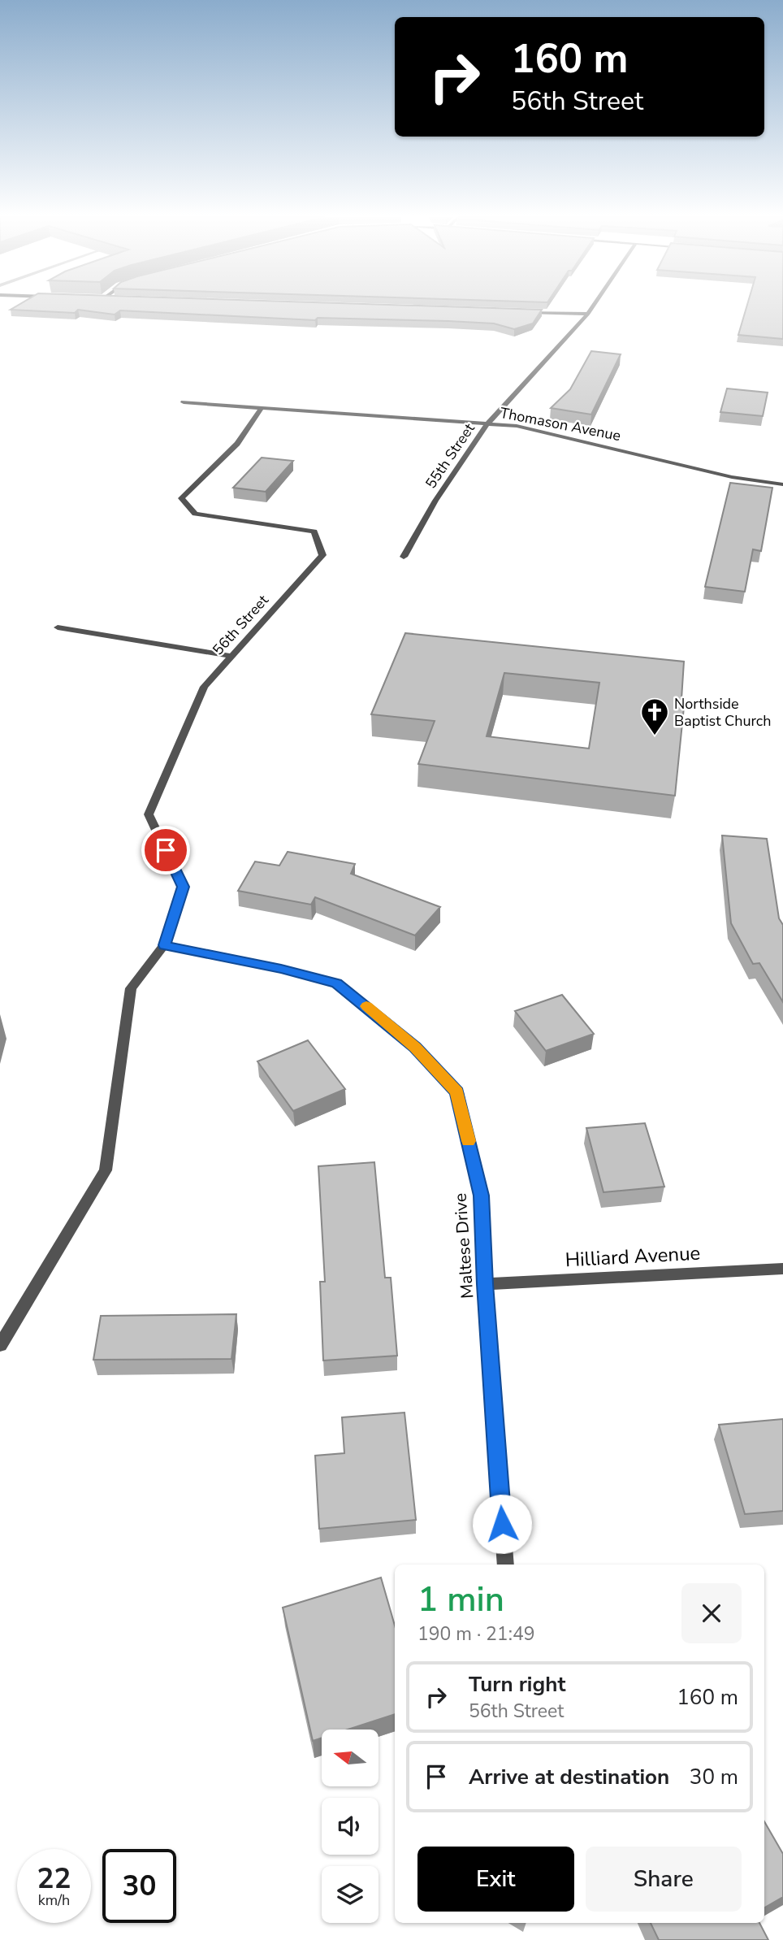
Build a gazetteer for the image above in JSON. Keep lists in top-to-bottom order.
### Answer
{
  "streets": {
    "street": [
      "Thomason Avenue",
      "55th Street",
      "56th Street",
      "Maltese Drive",
      "Hilliard Avenue"
    ]
  },
  "crossings": [
    ["Thomason Avenue", "55th Street"],
    ["Thomason Avenue", "56th Street"],
    ["56th Street", "Maltese Drive"],
    ["Maltese Drive", "Hilliard Avenue"]
  ],
  "places": {
    "church": ["Northside Baptist Church"]
  },
  "north": "left",
  "page": {
    "turn": ["160 m", "56th Street"],
    "heading": ["1 min", "190 m · 21:49"],
    "list": [
      {
        "name": "Turn right",
        "note": "56th Street",
        "value": "160 m"
      },
      {
        "name": "Arrive at destination",
        "value": "30 m"
      }
    ],
    "buttons": ["Exit", "Share"],
    "speed": "22 km/h",
    "limit": "30"
  }
}
